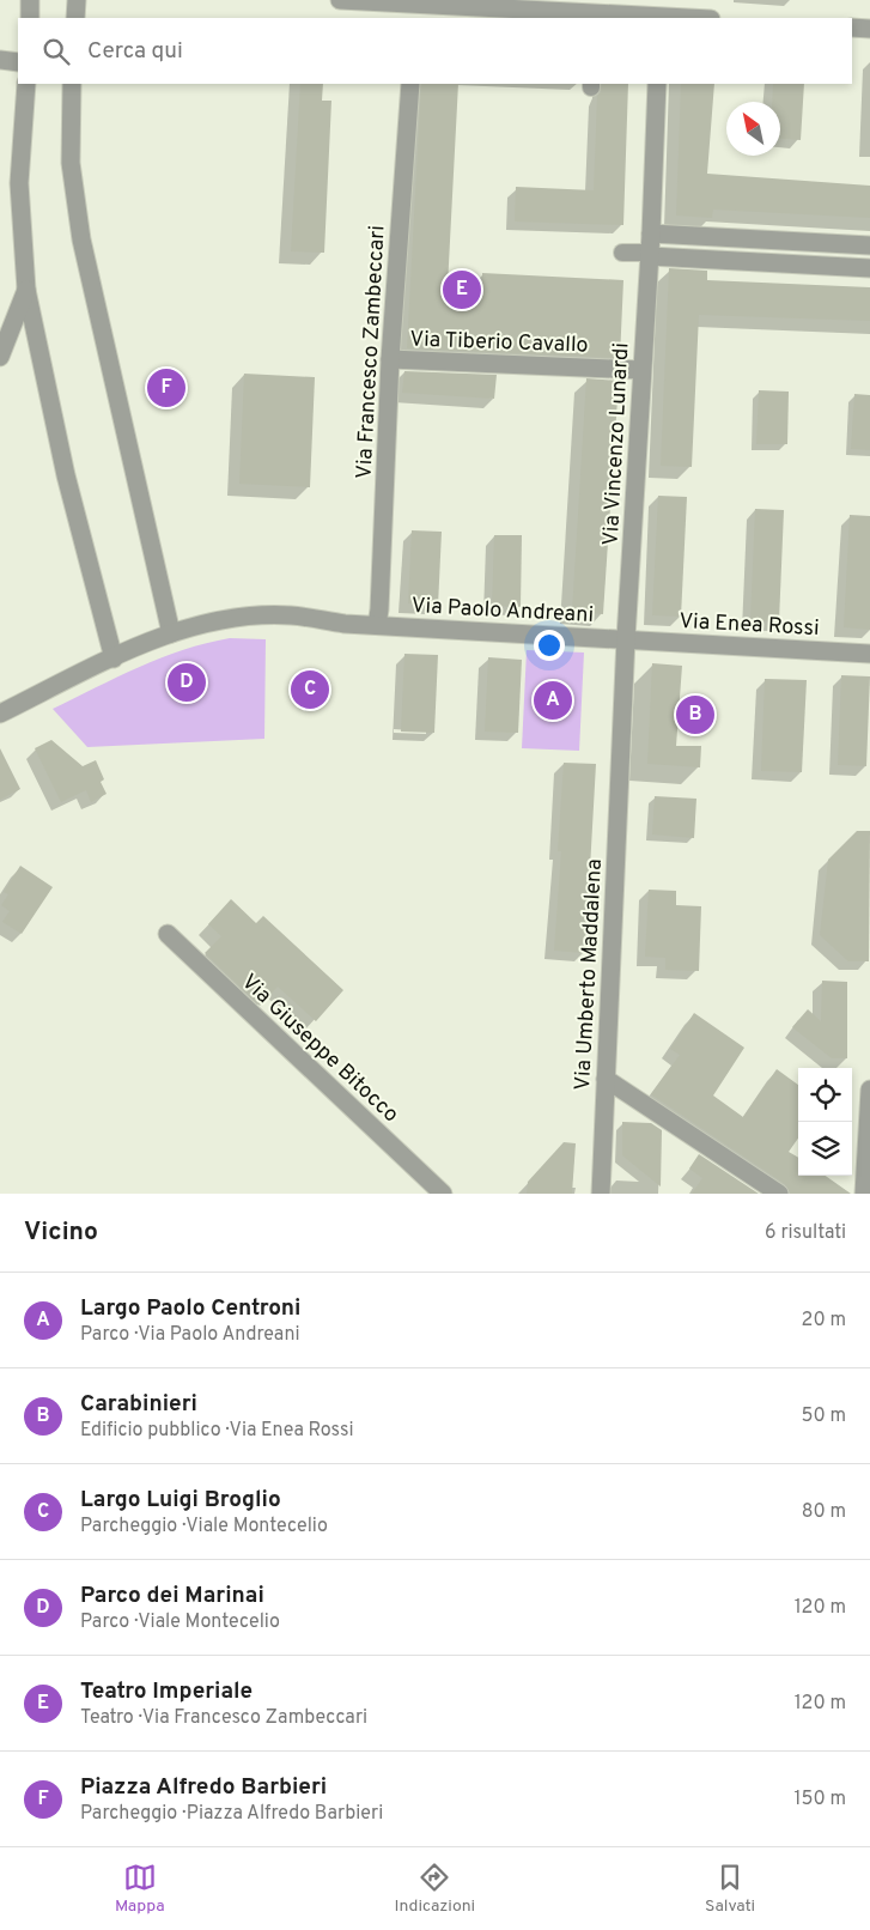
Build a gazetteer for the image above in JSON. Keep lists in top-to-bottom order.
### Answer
{
  "streets": {
    "street": [
      "Via Tiberio Cavallo",
      "Via Francesco Zambeccari",
      "Via Vincenzo Lunardi",
      "Via Paolo Andreani",
      "Via Enea Rossi",
      "Via Umberto Maddalena",
      "Via Giuseppe Bitocco"
    ]
  },
  "crossings": [
    ["Via Tiberio Cavallo", "Via Francesco Zambeccari"],
    ["Via Tiberio Cavallo", "Via Vincenzo Lunardi"],
    ["Via Francesco Zambeccari", "Via Paolo Andreani"],
    ["Via Vincenzo Lunardi", "Via Paolo Andreani"],
    ["Via Vincenzo Lunardi", "Via Enea Rossi"],
    ["Via Vincenzo Lunardi", "Via Umberto Maddalena"],
    ["Via Paolo Andreani", "Via Enea Rossi"]
  ],
  "north": "top left",
  "page": {
    "search": "Cerca qui",
    "pins": [
      "E",
      "F",
      "D",
      "C",
      "A",
      "B"
    ],
    "heading": ["Vicino", "6 risultati"],
    "list": [
      {
        "mark": "A",
        "name": "Largo Paolo Centroni",
        "note": "Parco · Via Paolo Andreani",
        "value": "20 m"
      },
      {
        "mark": "B",
        "name": "Carabinieri",
        "note": "Edificio pubblico · Via Enea Rossi",
        "value": "50 m"
      },
      {
        "mark": "C",
        "name": "Largo Luigi Broglio",
        "note": "Parcheggio · Viale Montecelio",
        "value": "80 m"
      },
      {
        "mark": "D",
        "name": "Parco dei Marinai",
        "note": "Parco · Viale Montecelio",
        "value": "120 m"
      },
      {
        "mark": "E",
        "name": "Teatro Imperiale",
        "note": "Teatro · Via Francesco Zambeccari",
        "value": "120 m"
      },
      {
        "mark": "F",
        "name": "Piazza Alfredo Barbieri",
        "note": "Parcheggio · Piazza Alfredo Barbieri",
        "value": "150 m"
      }
    ],
    "nav": ["Mappa", "Indicazioni", "Salvati"]
  }
}
